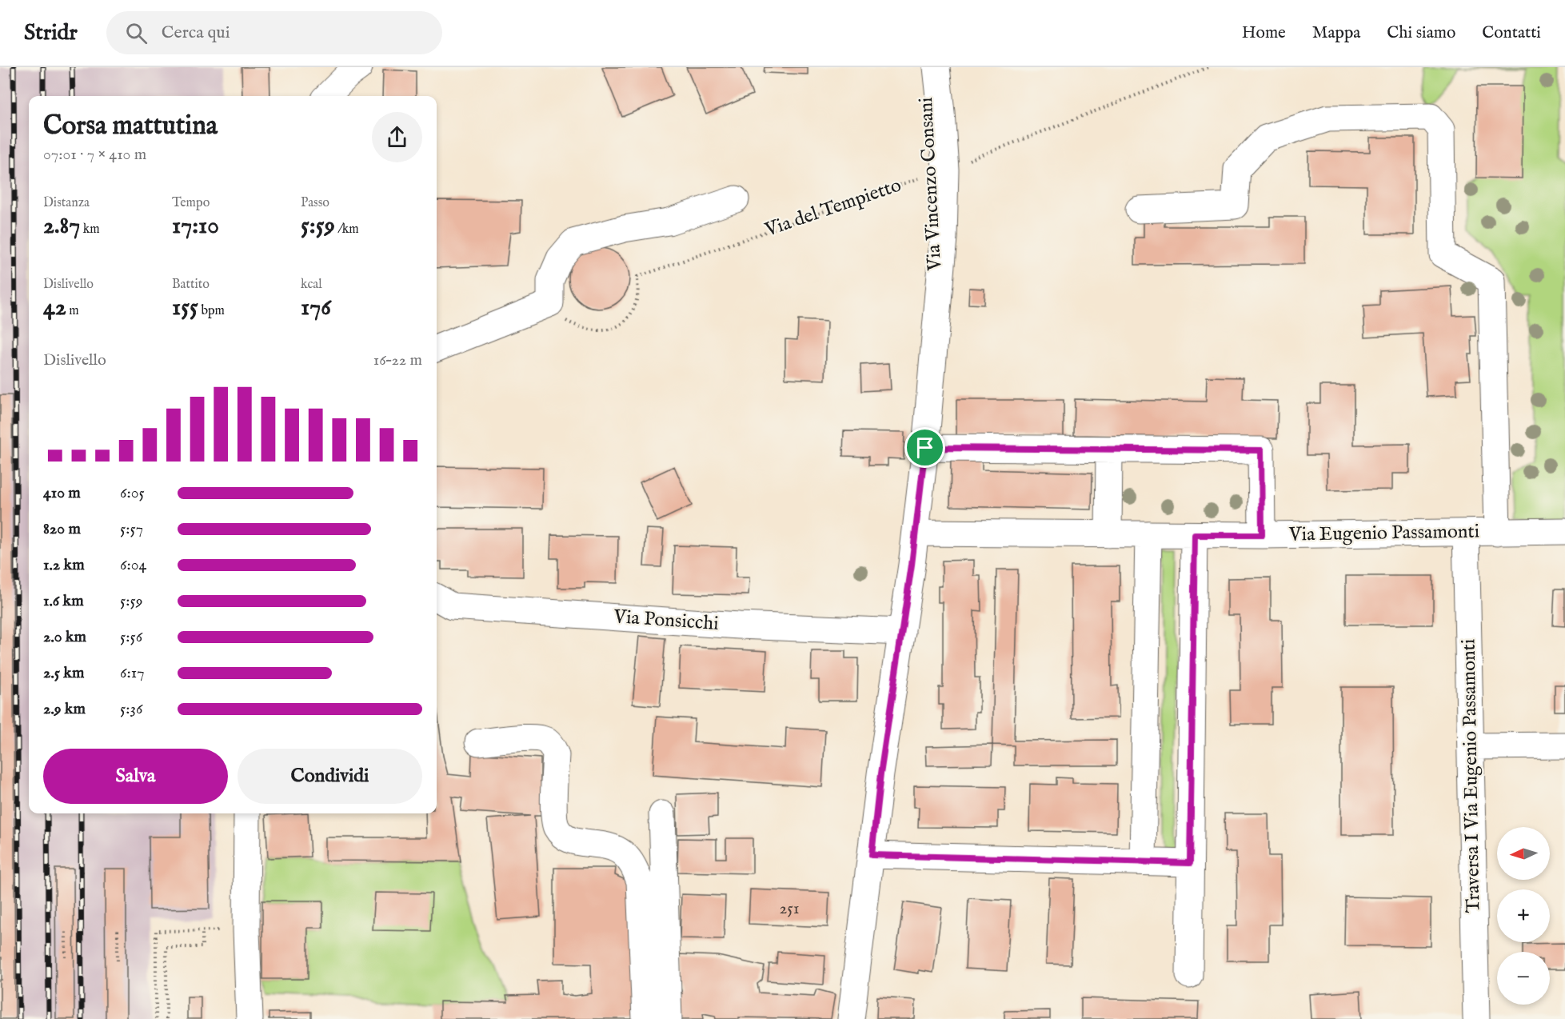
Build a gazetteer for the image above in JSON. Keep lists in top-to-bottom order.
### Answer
{
  "streets": {
    "street": [
      "Via Vincenzo Consani",
      "Via Eugenio Passamonti",
      "Via Ponsicchi",
      "Traversa I Via Eugenio Passamonti"
    ],
    "path": ["Via del Tempietto"]
  },
  "crossings": [
    ["Via Vincenzo Consani", "Via del Tempietto"],
    ["Via Vincenzo Consani", "Via Eugenio Passamonti"],
    ["Via Vincenzo Consani", "Via Ponsicchi"],
    ["Via Eugenio Passamonti", "Traversa I Via Eugenio Passamonti"]
  ],
  "house_numbers": ["251"],
  "north": "left",
  "page": {
    "header": "Stridr",
    "search": "Cerca qui",
    "nav": [
      "Home",
      "Mappa",
      "Chi siamo",
      "Contatti"
    ],
    "heading": ["Corsa mattutina", "07:01 · 7 × 410 m"],
    "stats": [
      ["Distanza", "2.87 km"],
      ["Tempo", "17:10"],
      ["Passo", "5:59 /km"],
      ["Dislivello", "42 m"],
      ["Battito", "155 bpm"],
      ["kcal", "176"]
    ],
    "chart": ["Dislivello", "16–22 m"],
    "list": [
      {
        "name": "410 m",
        "note": "6:05"
      },
      {
        "name": "820 m",
        "note": "5:57"
      },
      {
        "name": "1.2 km",
        "note": "6:04"
      },
      {
        "name": "1.6 km",
        "note": "5:59"
      },
      {
        "name": "2.0 km",
        "note": "5:56"
      },
      {
        "name": "2.5 km",
        "note": "6:17"
      },
      {
        "name": "2.9 km",
        "note": "5:36"
      }
    ],
    "buttons": ["Salva", "Condividi"],
    "map_buttons": ["+", "−"]
  }
}
